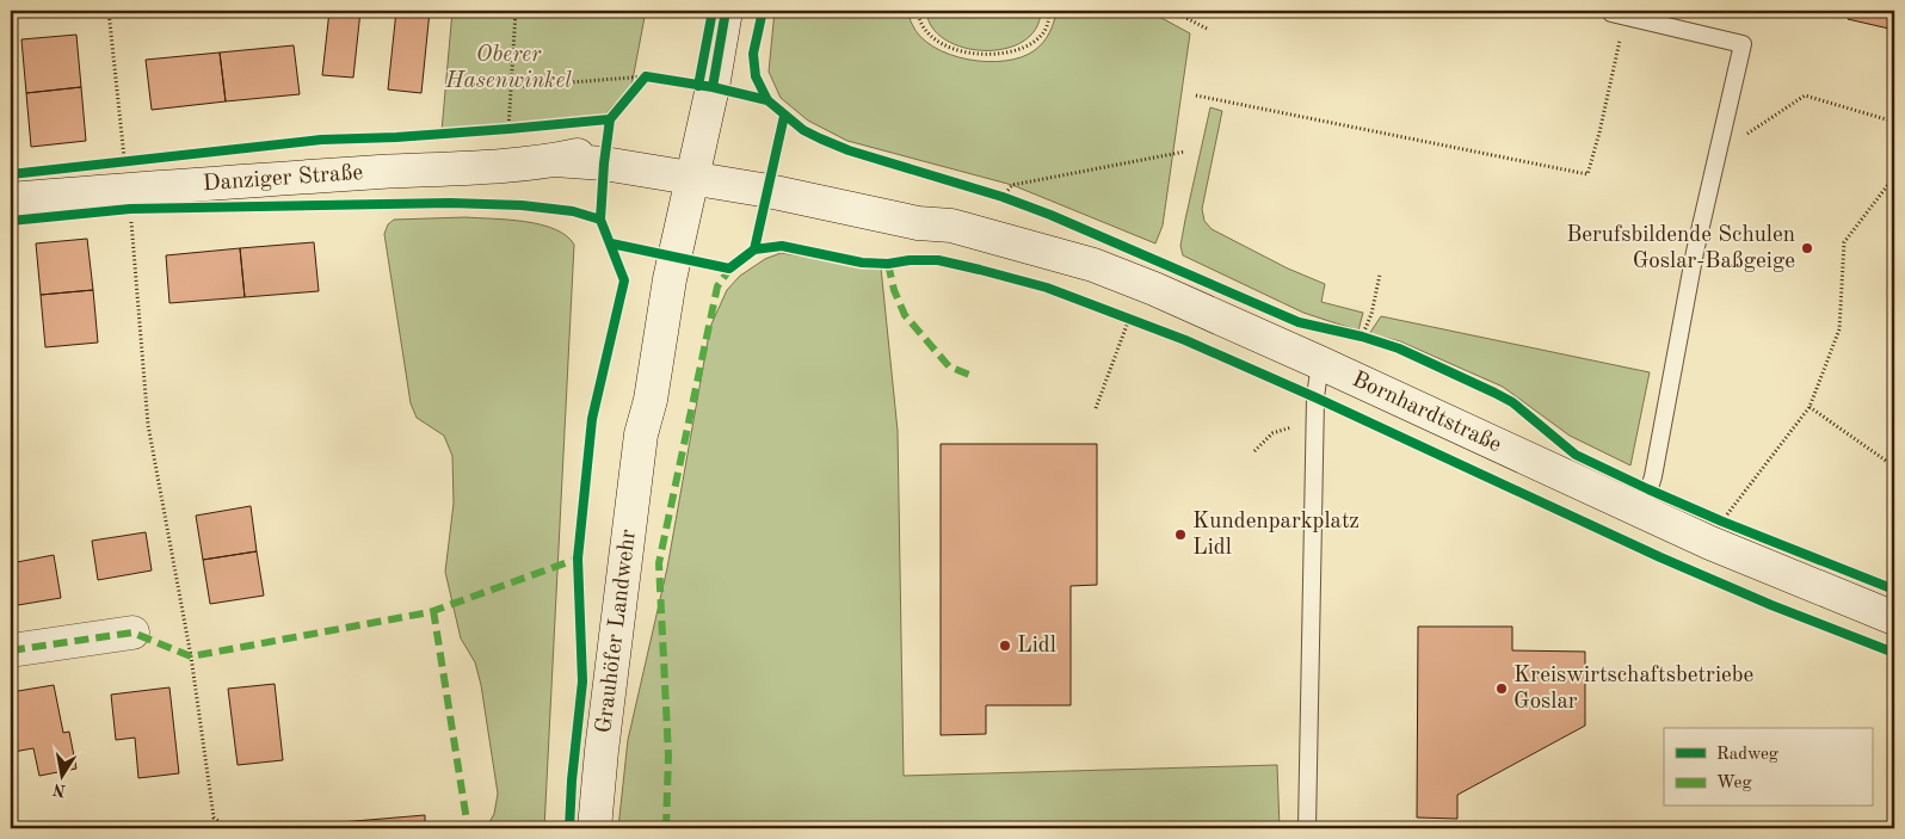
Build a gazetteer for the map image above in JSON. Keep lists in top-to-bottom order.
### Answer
{
  "streets": {
    "street": ["Danziger Straße", "Bornhardtstraße", "Grauhöfer Landwehr"]
  },
  "crossings": [
    ["Danziger Straße", "Bornhardtstraße"],
    ["Danziger Straße", "Grauhöfer Landwehr"],
    ["Bornhardtstraße", "Grauhöfer Landwehr"]
  ],
  "parks": ["Oberer Hasenwinkel"],
  "places": [
    "Berufsbildende Schulen Goslar-Baßgeige",
    "Kundenparkplatz Lidl",
    "Lidl",
    "Kreiswirtschaftsbetriebe Goslar"
  ],
  "legend": ["Radweg", "Weg"],
  "north": "bottom"
}
